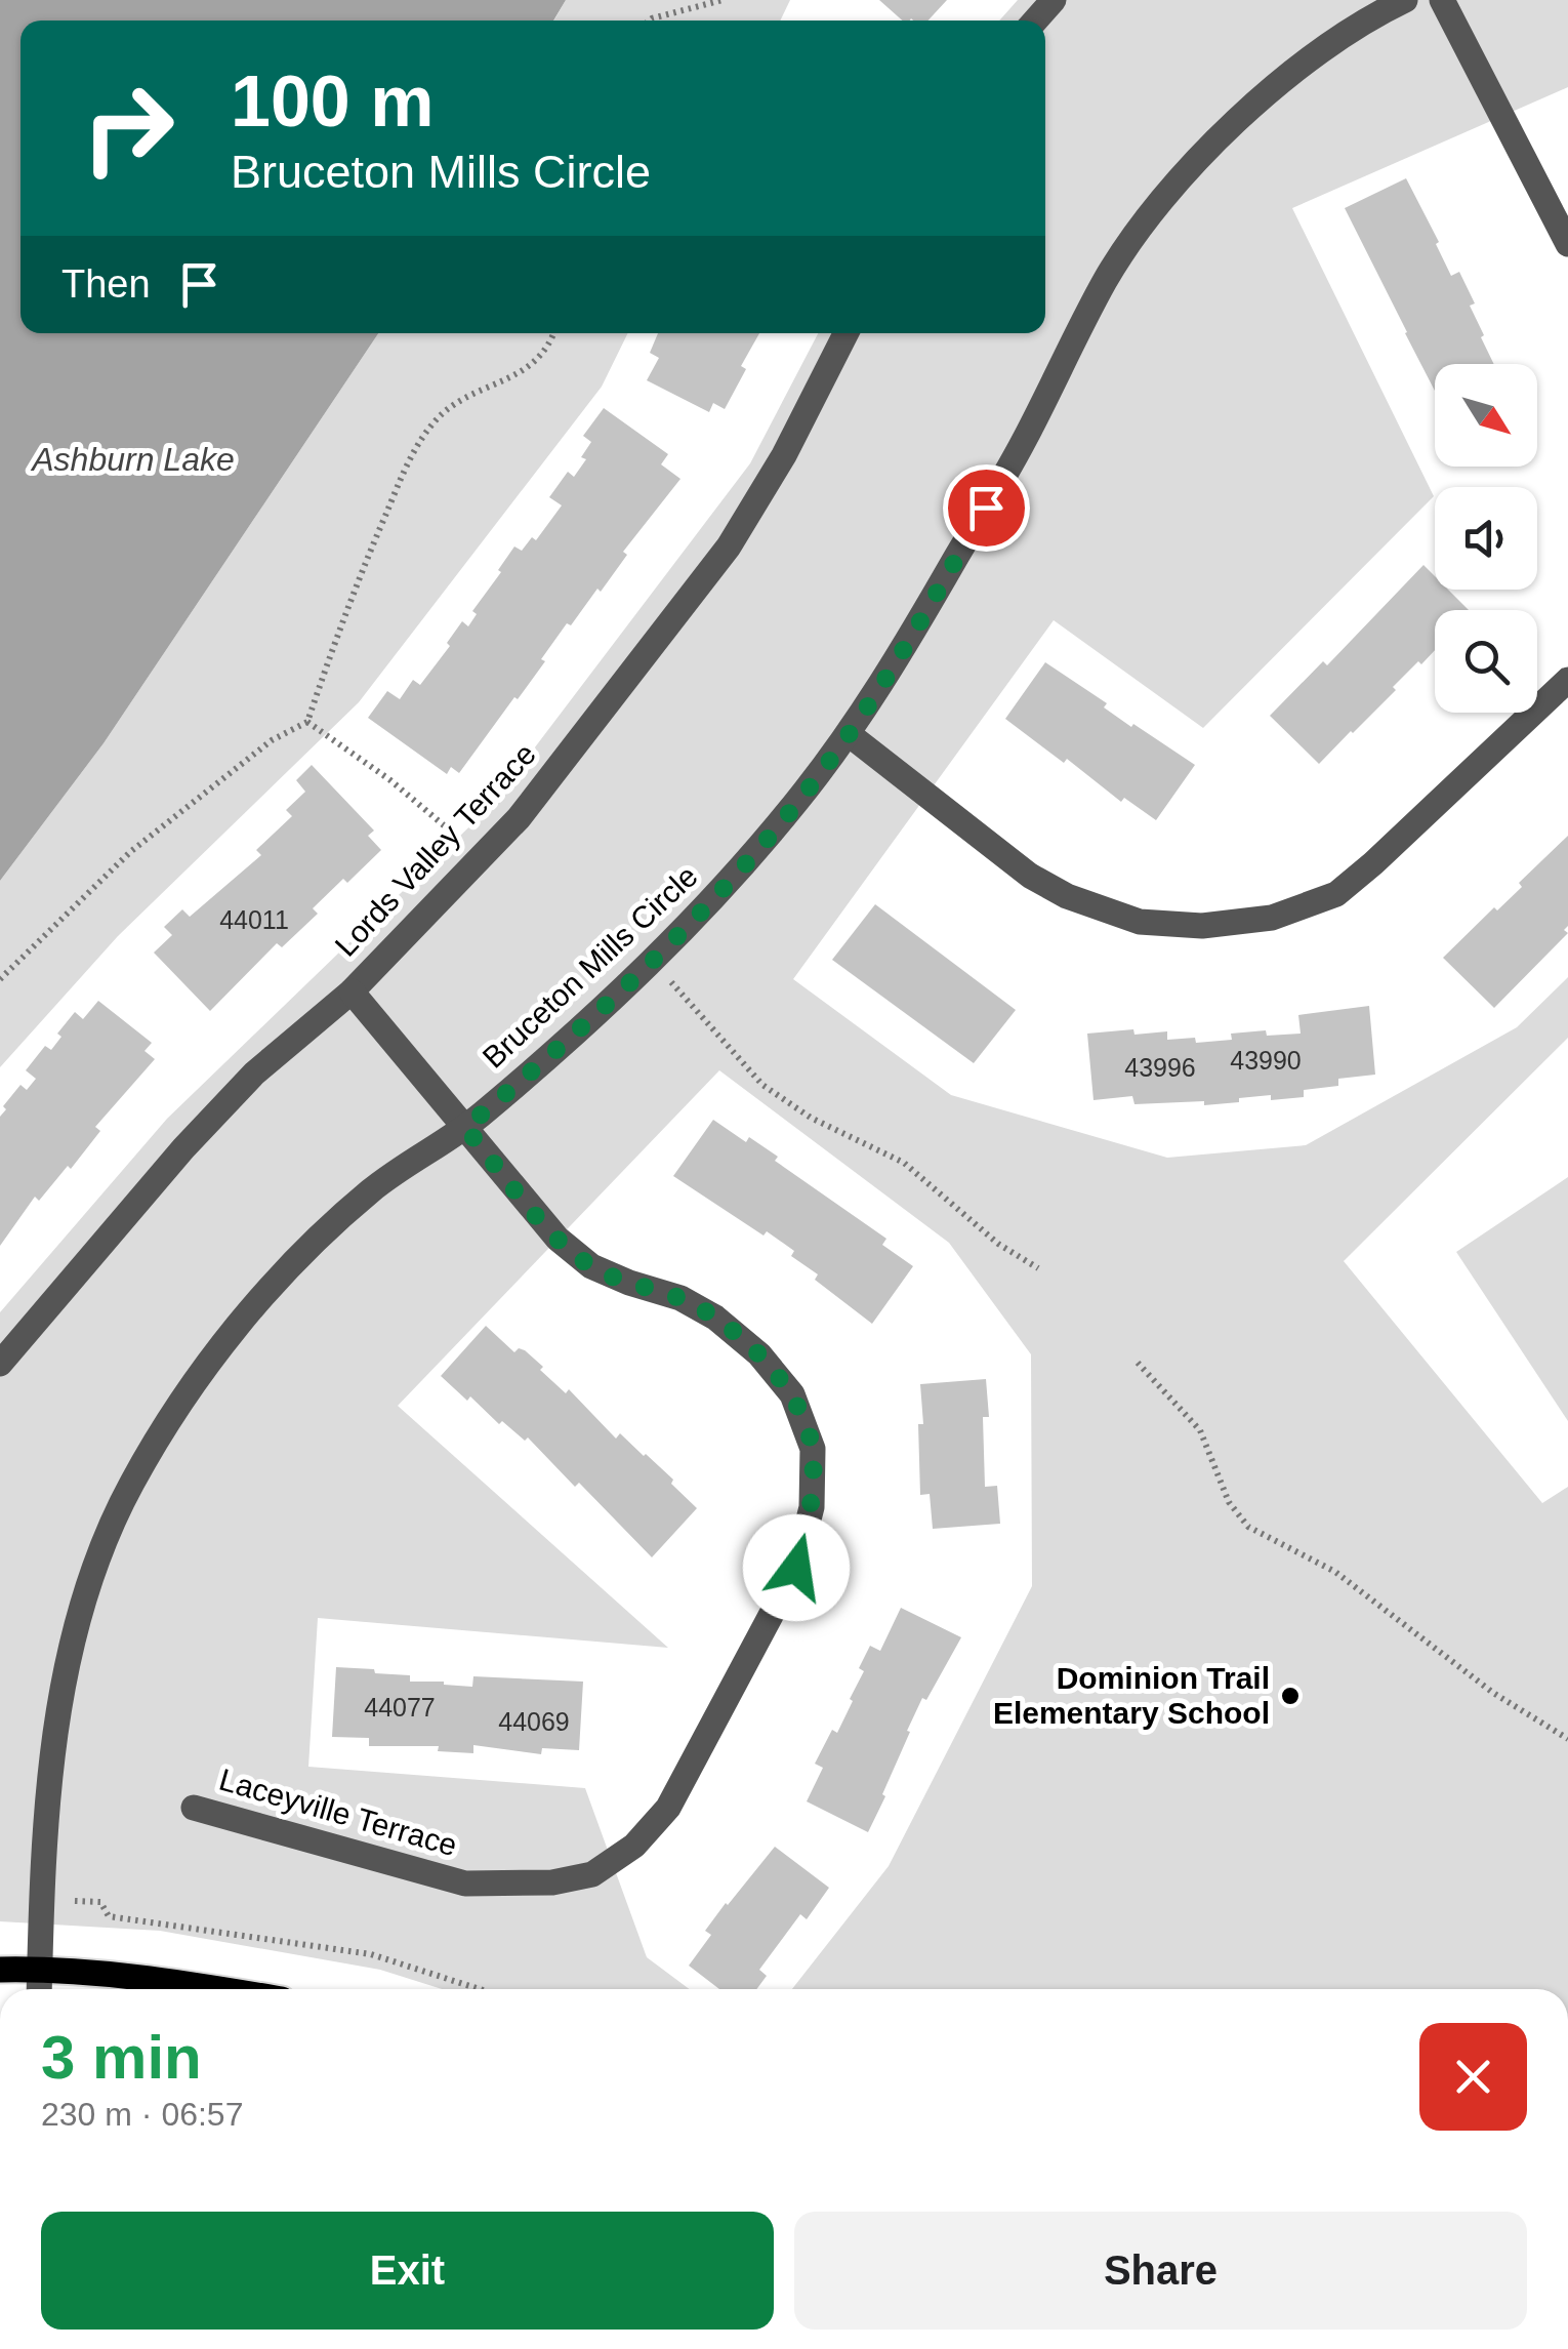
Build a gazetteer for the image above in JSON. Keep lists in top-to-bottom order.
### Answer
{
  "streets": {
    "street": ["Lords Valley Terrace", "Bruceton Mills Circle", "Laceyville Terrace"]
  },
  "crossings": [
    ["Lords Valley Terrace", "Laceyville Terrace"],
    ["Bruceton Mills Circle", "Laceyville Terrace"]
  ],
  "water": ["Ashburn Lake"],
  "places": ["Dominion Trail Elementary School"],
  "house_numbers": [
    "44011",
    "43990",
    "43996",
    "44077",
    "44069"
  ],
  "north": "bottom right",
  "page": {
    "turn": ["100 m", "Bruceton Mills Circle"],
    "then": "Then",
    "heading": ["3 min", "230 m · 06:57"],
    "buttons": ["Exit", "Share"]
  }
}
